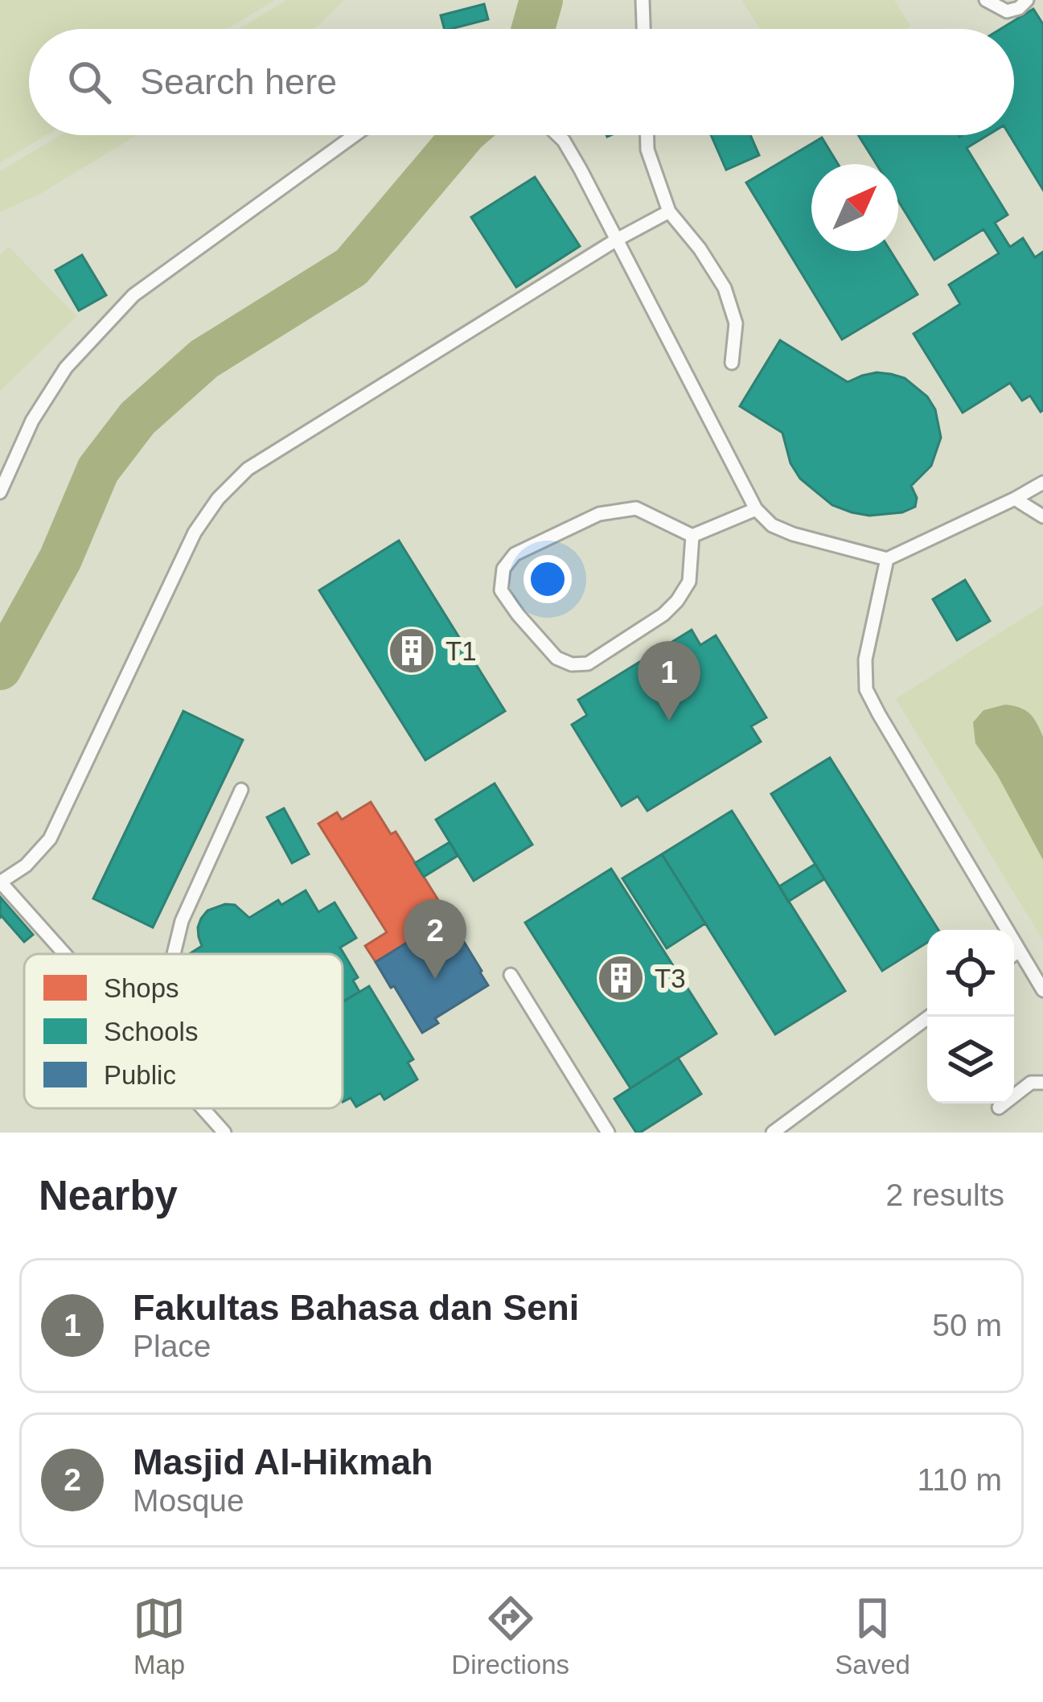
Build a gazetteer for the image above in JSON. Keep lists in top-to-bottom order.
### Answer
{
  "places": {
    "building": ["T1", "T3"]
  },
  "legend": ["Shops", "Schools", "Public"],
  "north": "top right",
  "page": {
    "search": "Search here",
    "pins": ["1", "2"],
    "heading": ["Nearby", "2 results"],
    "list": [
      {
        "mark": "1",
        "name": "Fakultas Bahasa dan Seni",
        "note": "Place",
        "value": "50 m"
      },
      {
        "mark": "2",
        "name": "Masjid Al-Hikmah",
        "note": "Mosque",
        "value": "110 m"
      }
    ],
    "nav": ["Map", "Directions", "Saved"]
  }
}
